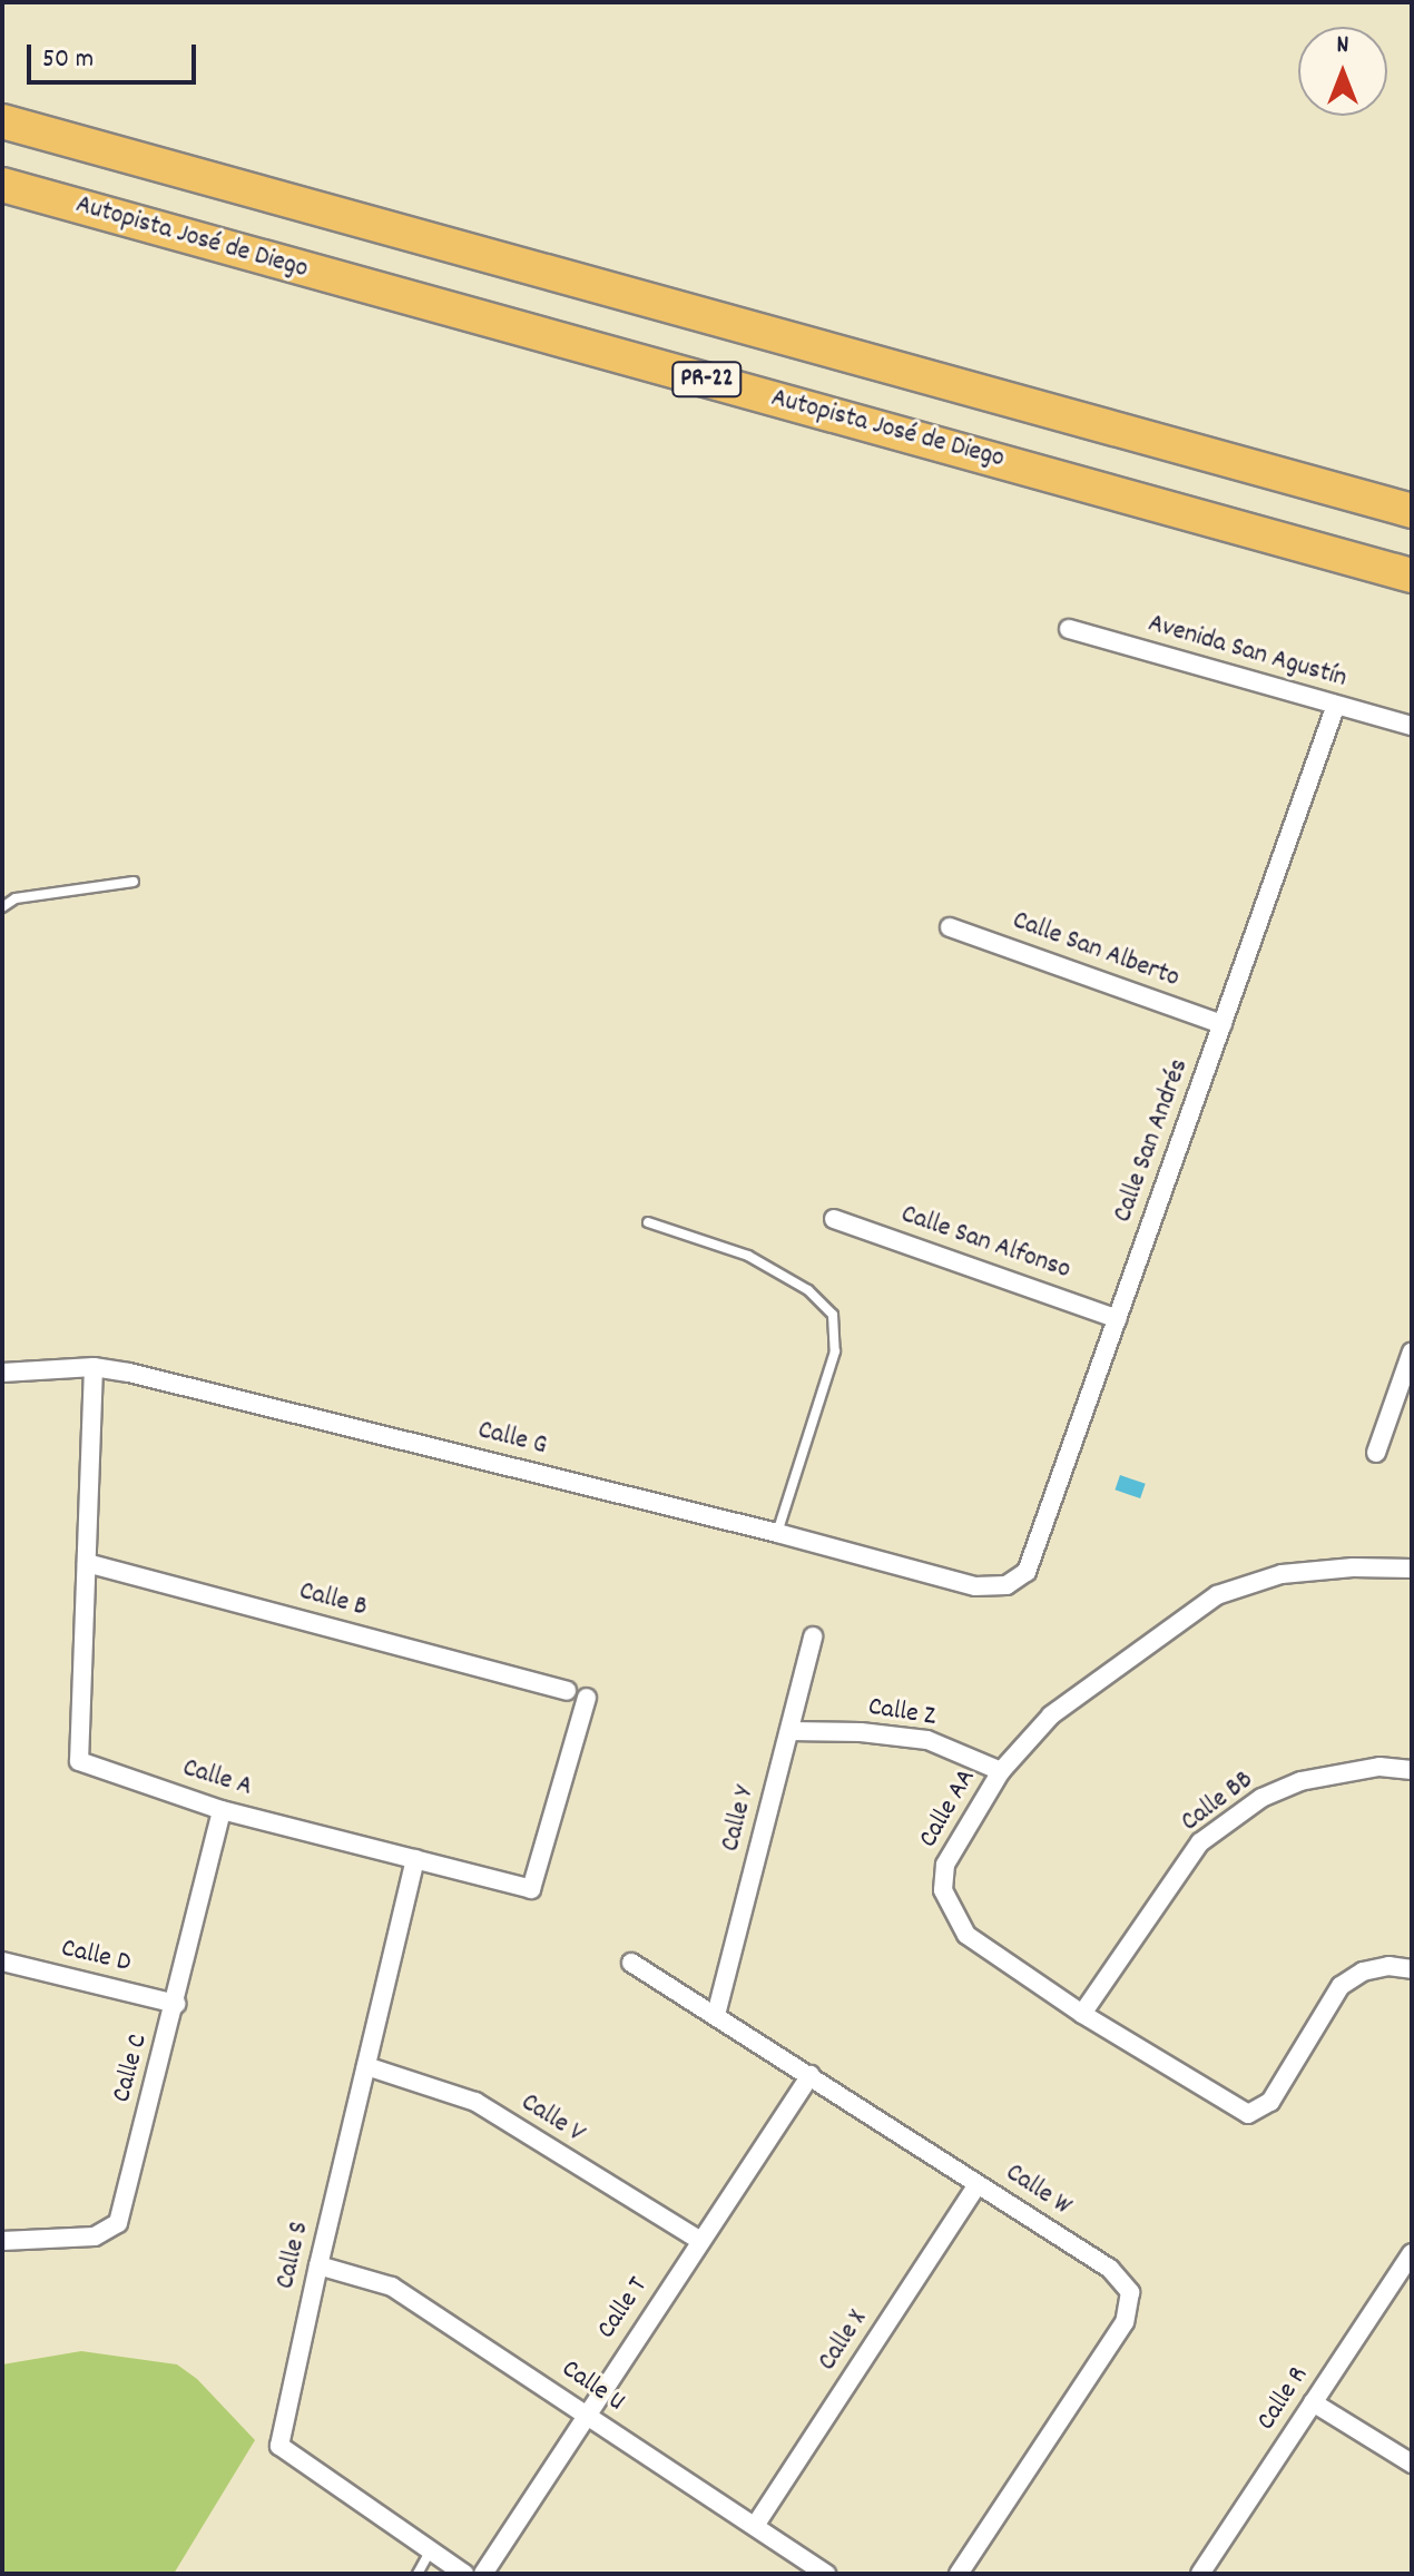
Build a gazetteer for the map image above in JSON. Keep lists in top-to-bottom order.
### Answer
{
  "streets": {
    "highway": ["Autopista José de Diego", "PR-22"],
    "street": [
      "Avenida San Agustín",
      "Calle San Alberto",
      "Calle San Andrés",
      "Calle San Alfonso",
      "Calle G",
      "Calle B",
      "Calle Z",
      "Calle A",
      "Calle BB",
      "Calle AA",
      "Calle Y",
      "Calle D",
      "Calle C",
      "Calle V",
      "Calle W",
      "Calle S",
      "Calle T",
      "Calle X",
      "Calle U",
      "Calle R"
    ]
  },
  "crossings": [
    ["Avenida San Agustín", "Calle San Andrés"],
    ["Calle San Alberto", "Calle San Andrés"],
    ["Calle San Andrés", "Calle San Alfonso"],
    ["Calle San Andrés", "Calle G"],
    ["Calle G", "Calle A"],
    ["Calle B", "Calle A"],
    ["Calle Z", "Calle AA"],
    ["Calle Z", "Calle Y"],
    ["Calle A", "Calle C"],
    ["Calle A", "Calle S"],
    ["Calle BB", "Calle AA"],
    ["Calle Y", "Calle W"],
    ["Calle D", "Calle C"],
    ["Calle V", "Calle S"],
    ["Calle V", "Calle T"],
    ["Calle W", "Calle T"],
    ["Calle W", "Calle X"],
    ["Calle S", "Calle U"],
    ["Calle T", "Calle U"],
    ["Calle X", "Calle U"]
  ],
  "scale_bar": "50 m",
  "north": "top"
}
